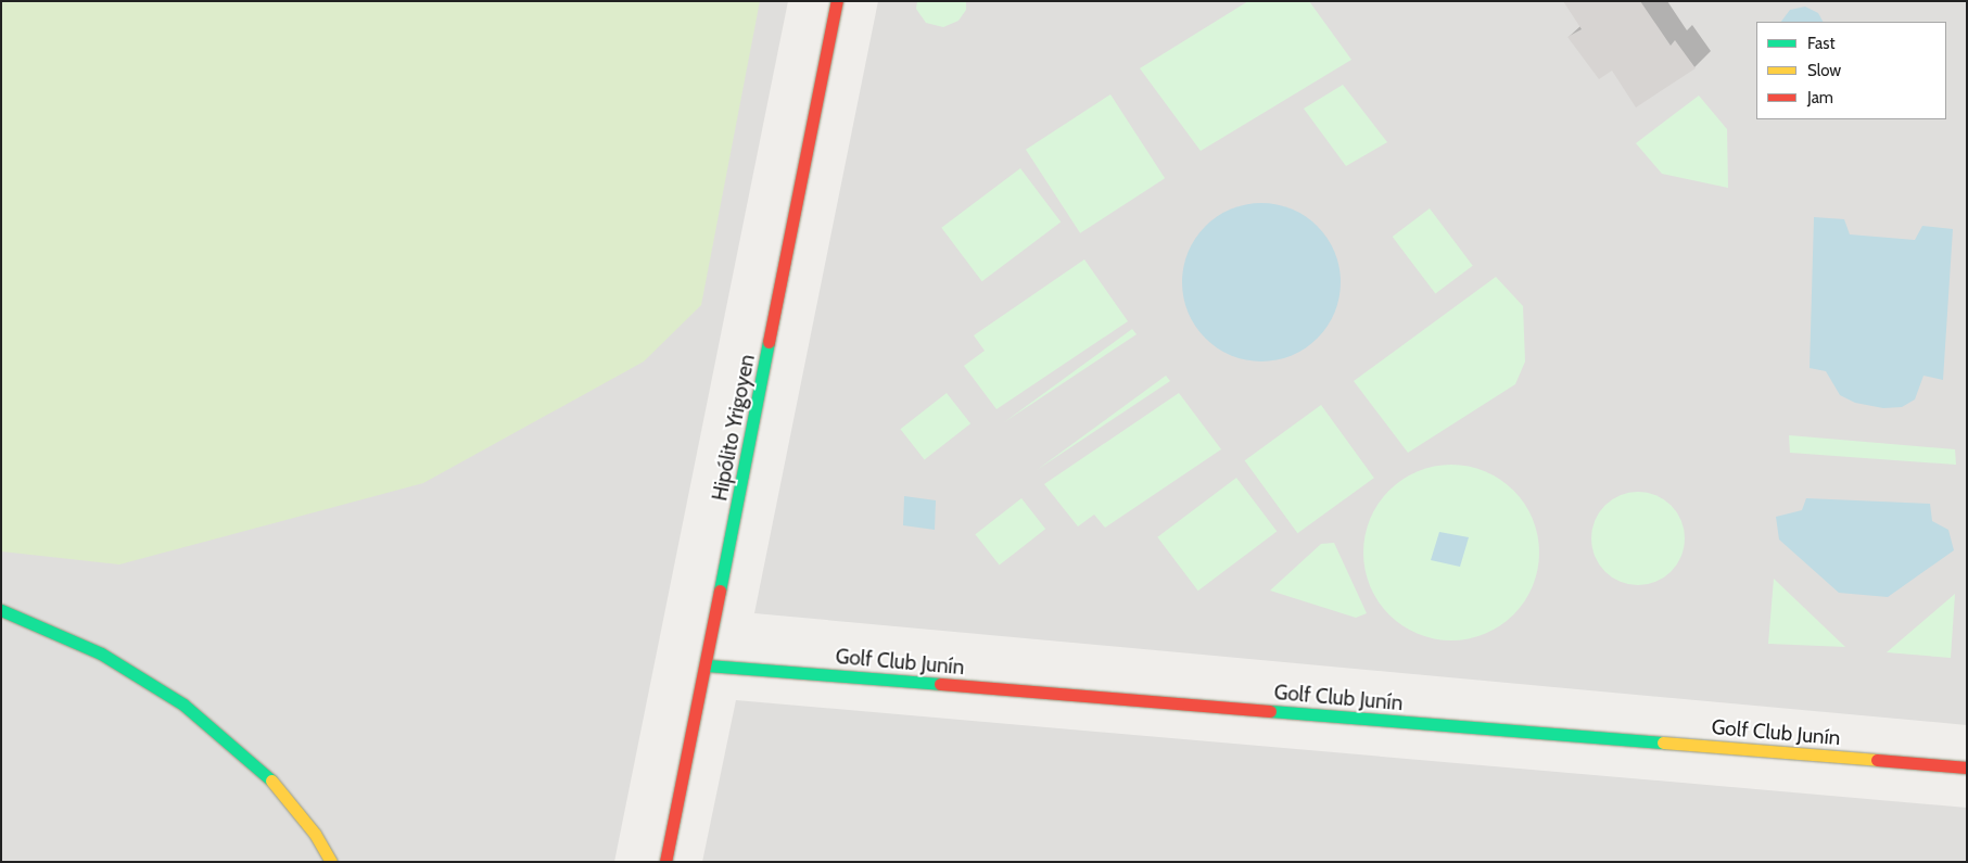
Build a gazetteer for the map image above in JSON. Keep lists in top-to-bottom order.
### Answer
{
  "streets": {
    "street": ["Hipólito Yrigoyen", "Golf Club Junín"]
  },
  "crossings": [
    ["Hipólito Yrigoyen", "Golf Club Junín"]
  ],
  "legend": ["Fast", "Slow", "Jam"]
}
